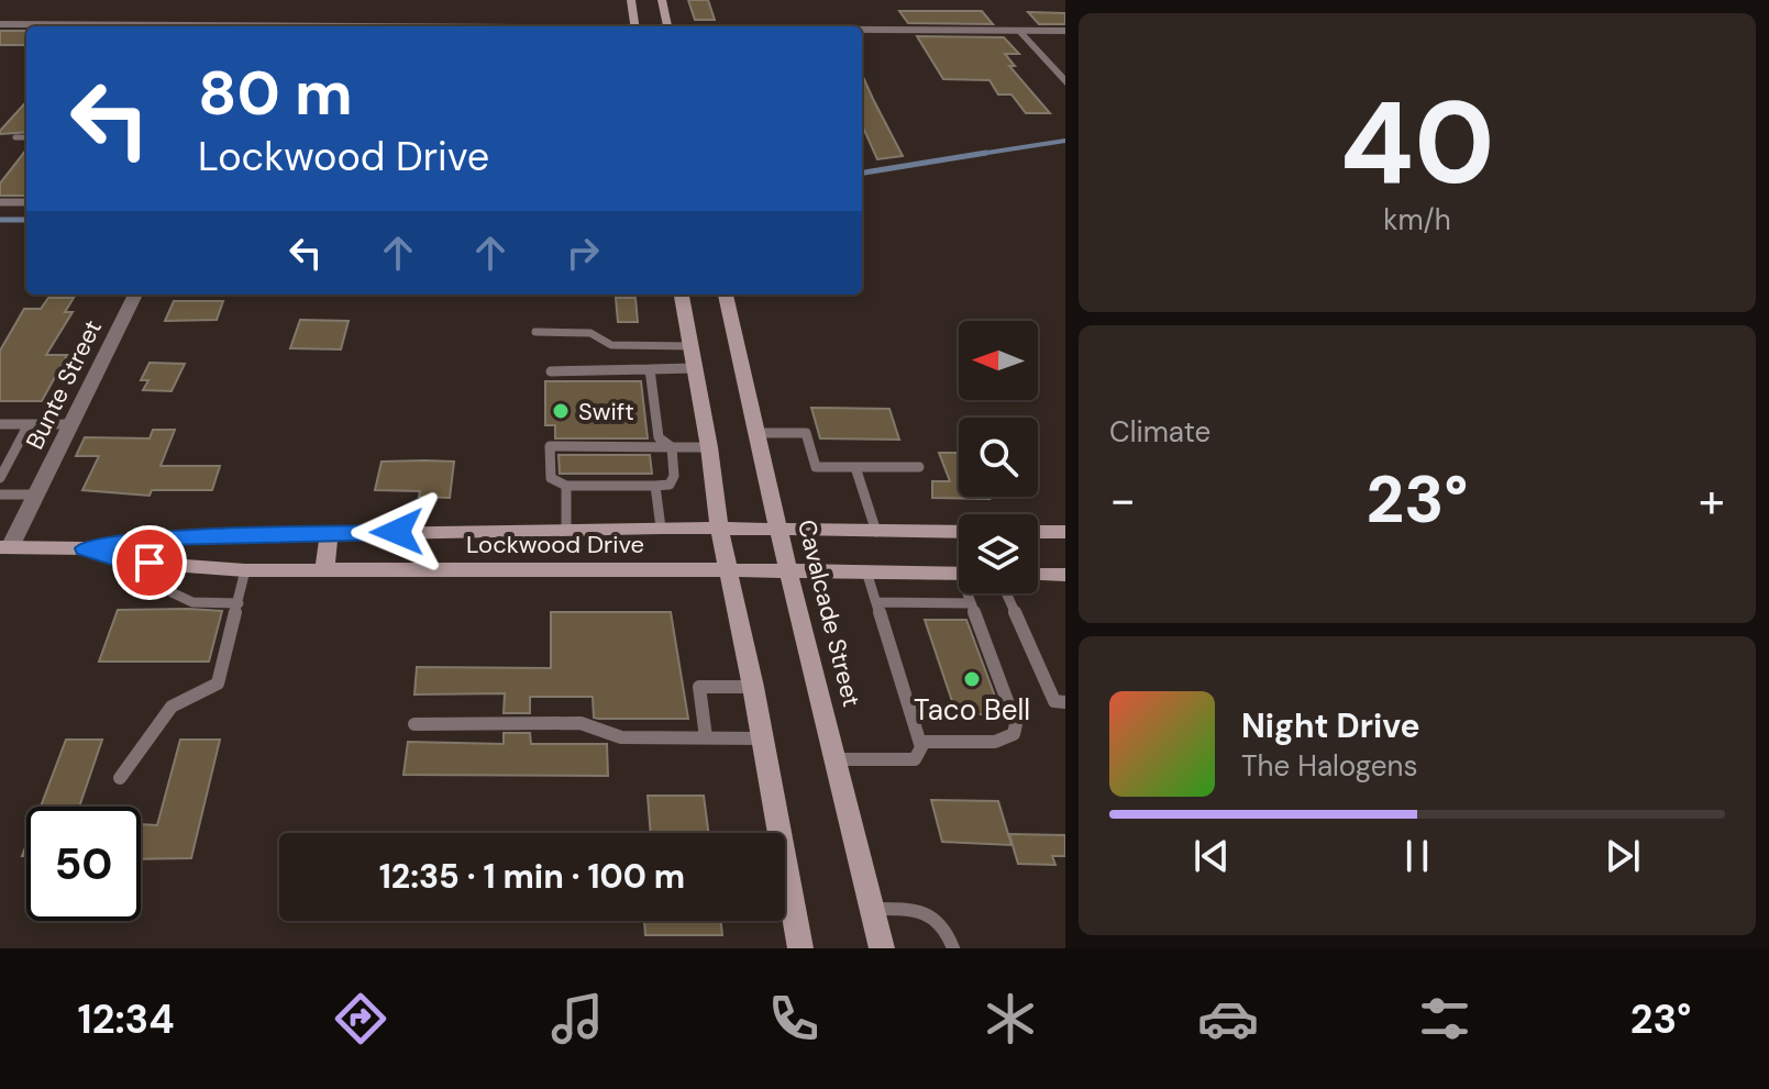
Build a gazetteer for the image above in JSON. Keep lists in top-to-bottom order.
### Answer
{
  "streets": {
    "main road": ["Lockwood Drive", "Cavalcade Street"],
    "street": ["Bunte Street"]
  },
  "crossings": [
    ["Bunte Street", "Lockwood Drive"],
    ["Lockwood Drive", "Cavalcade Street"]
  ],
  "places": ["Swift", "Taco Bell"],
  "north": "left",
  "page": {
    "tile": [
      ["40", "km/h"],
      "Climate"
    ],
    "turn": ["80 m", "Lockwood Drive"],
    "heat": ["−", "23°", "+"],
    "song": ["Night Drive", "The Halogens"],
    "limit": "50",
    "trip": "12:35 · 1 min · 100 m",
    "tabs": ["12:34", "23°"]
  }
}
